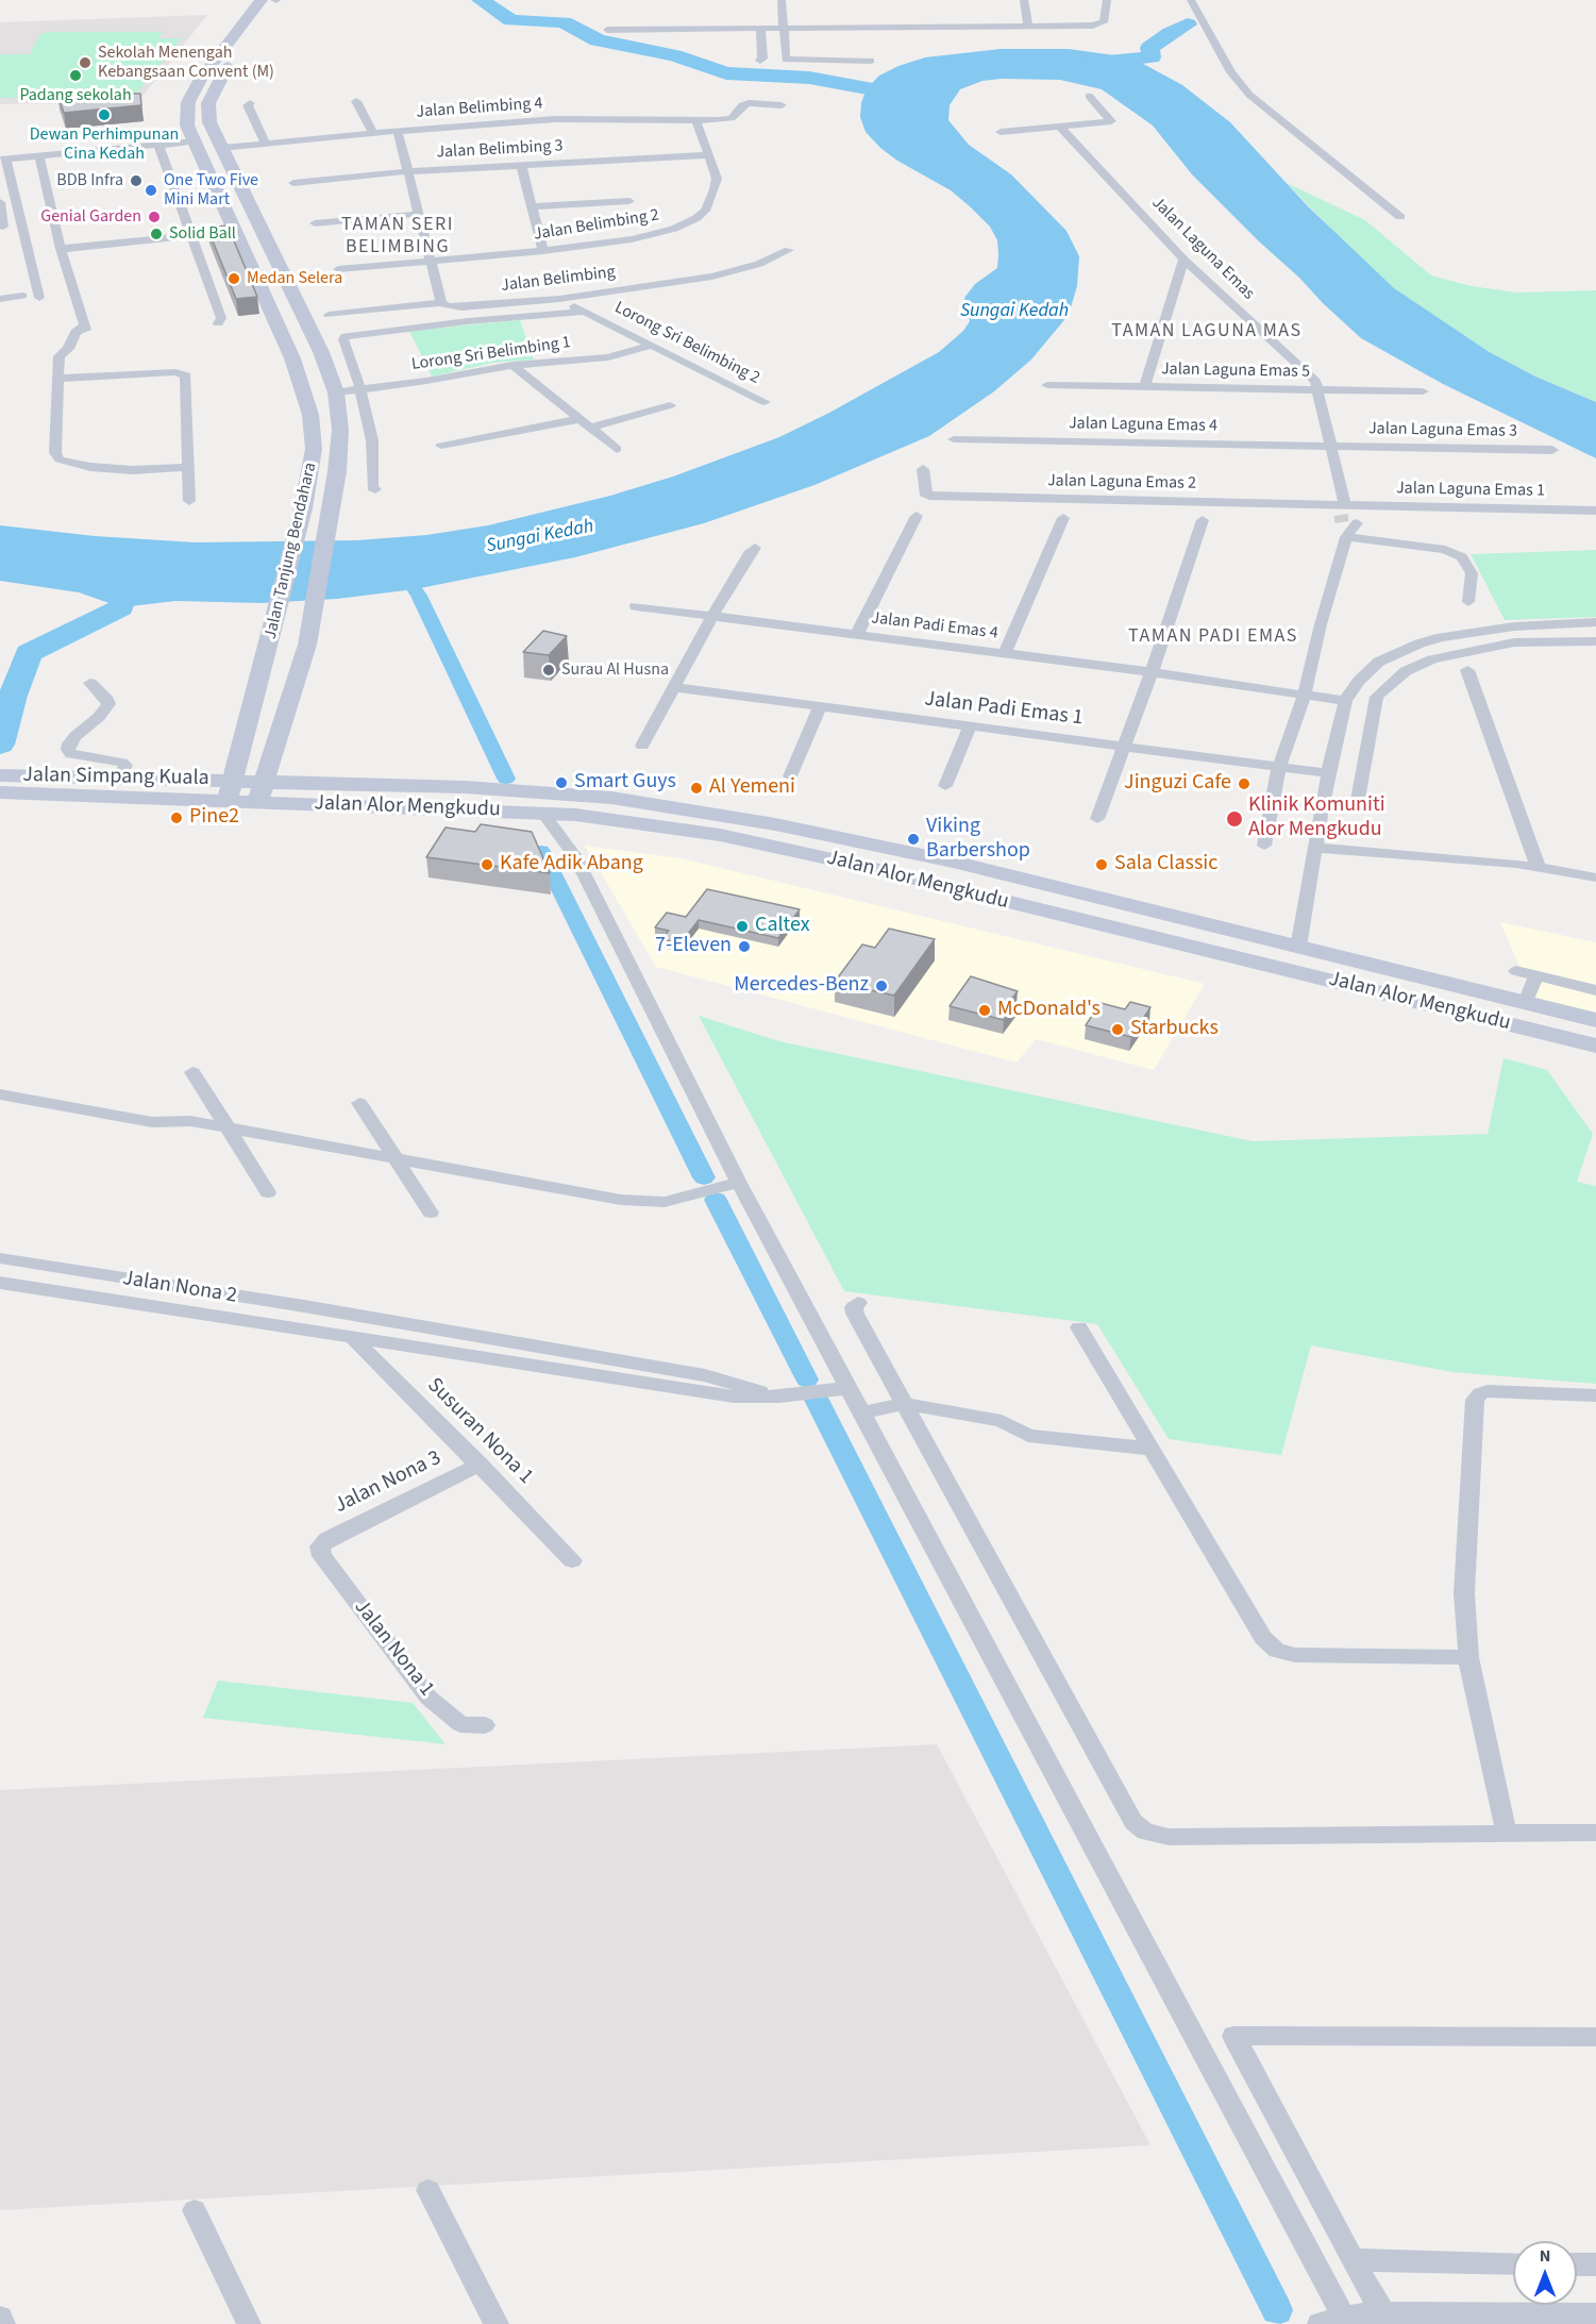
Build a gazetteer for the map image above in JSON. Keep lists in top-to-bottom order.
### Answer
{
  "streets": {
    "main road": ["Jalan Tanjung Bendahara", "Jalan Simpang Kuala", "Jalan Alor Mengkudu"],
    "street": [
      "Jalan Belimbing 4",
      "Jalan Belimbing 3",
      "Jalan Belimbing 2",
      "Jalan Laguna Emas",
      "Jalan Belimbing",
      "Lorong Sri Belimbing 2",
      "Lorong Sri Belimbing 1",
      "Jalan Laguna Emas 5",
      "Jalan Laguna Emas 4",
      "Jalan Laguna Emas 3",
      "Jalan Laguna Emas 2",
      "Jalan Laguna Emas 1",
      "Jalan Padi Emas 4",
      "Jalan Padi Emas 1",
      "Jalan Nona 2",
      "Susuran Nona 1",
      "Jalan Nona 3",
      "Jalan Nona 1"
    ]
  },
  "crossings": [
    ["Jalan Belimbing 4", "Jalan Belimbing 2"],
    ["Jalan Belimbing 4", "Jalan Tanjung Bendahara"],
    ["Jalan Belimbing 3", "Jalan Belimbing 2"],
    ["Jalan Laguna Emas", "Jalan Laguna Emas 5"],
    ["Jalan Laguna Emas", "Jalan Laguna Emas 4"],
    ["Jalan Laguna Emas", "Jalan Laguna Emas 3"],
    ["Jalan Laguna Emas", "Jalan Laguna Emas 2"],
    ["Jalan Laguna Emas", "Jalan Laguna Emas 1"],
    ["Jalan Belimbing", "Lorong Sri Belimbing 2"],
    ["Jalan Belimbing", "Lorong Sri Belimbing 1"],
    ["Lorong Sri Belimbing 2", "Lorong Sri Belimbing 1"],
    ["Lorong Sri Belimbing 1", "Jalan Tanjung Bendahara"],
    ["Jalan Laguna Emas 4", "Jalan Laguna Emas 3"],
    ["Jalan Laguna Emas 2", "Jalan Laguna Emas 1"],
    ["Jalan Tanjung Bendahara", "Jalan Simpang Kuala"],
    ["Jalan Tanjung Bendahara", "Jalan Alor Mengkudu"],
    ["Jalan Simpang Kuala", "Jalan Alor Mengkudu"],
    ["Jalan Nona 2", "Susuran Nona 1"],
    ["Susuran Nona 1", "Jalan Nona 3"],
    ["Jalan Nona 3", "Jalan Nona 1"]
  ],
  "districts": ["TAMAN SERI BELIMBING", "TAMAN LAGUNA MAS", "TAMAN PADI EMAS"],
  "water": ["Sungai Kedah"],
  "places": [
    "Sekolah Menengah Kebangsaan Convent (M)",
    "Padang sekolah",
    "Dewan Perhimpunan Cina Kedah",
    "BDB Infra",
    "One Two Five Mini Mart",
    "Genial Garden",
    "Solid Ball",
    "Medan Selera",
    "Surau Al Husna",
    "Smart Guys",
    "Jinguzi Cafe",
    "Al Yemeni",
    "Pine2",
    "Klinik Komuniti Alor Mengkudu",
    "Viking Barbershop",
    "Kafe Adik Abang",
    "Sala Classic",
    "Caltex",
    "7-Eleven",
    "Mercedes-Benz",
    "McDonald's",
    "Starbucks"
  ],
  "north": "top"
}
